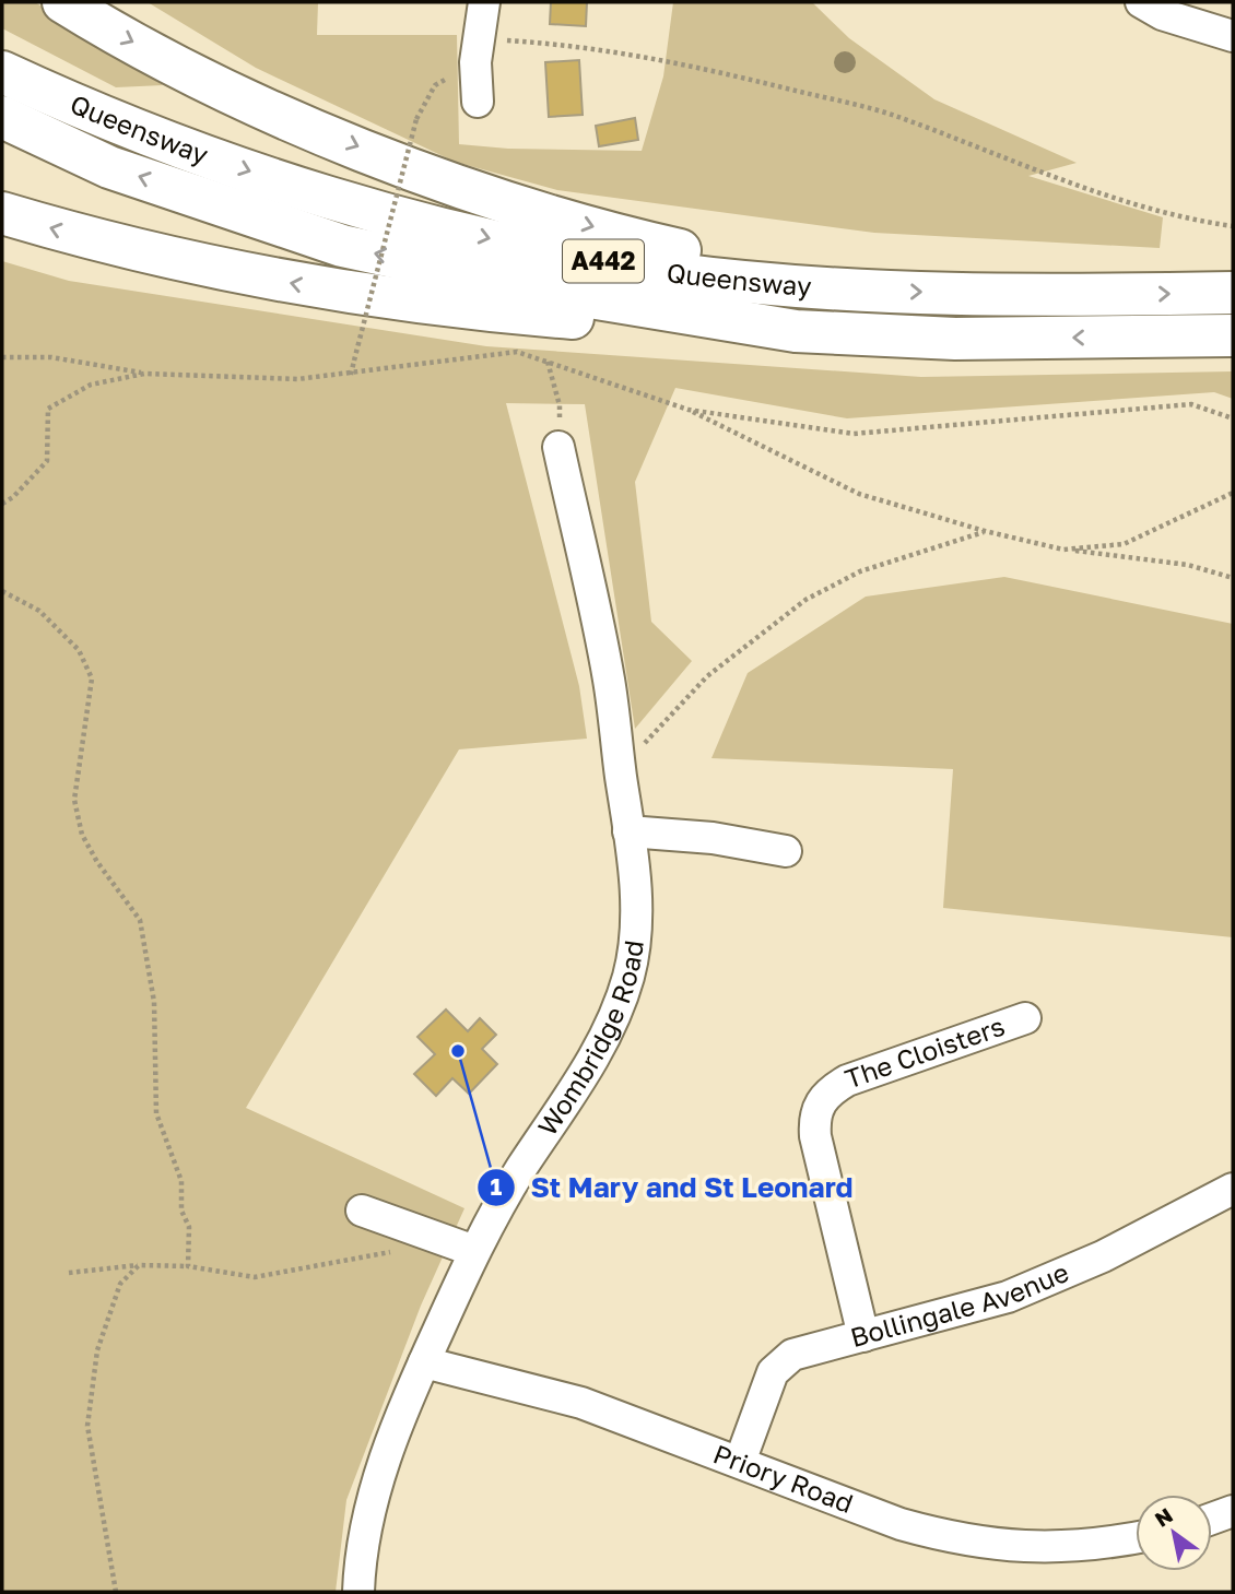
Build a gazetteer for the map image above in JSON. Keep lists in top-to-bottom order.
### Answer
{
  "streets": {
    "highway": ["Queensway", "A442"],
    "street": [
      "Wombridge Road",
      "The Cloisters",
      "Bollingale Avenue",
      "Priory Road"
    ]
  },
  "crossings": [
    ["Queensway", "A442"],
    ["Wombridge Road", "Priory Road"],
    ["The Cloisters", "Bollingale Avenue"],
    ["Bollingale Avenue", "Priory Road"]
  ],
  "places": ["St Mary and St Leonard"],
  "north": "top left"
}
